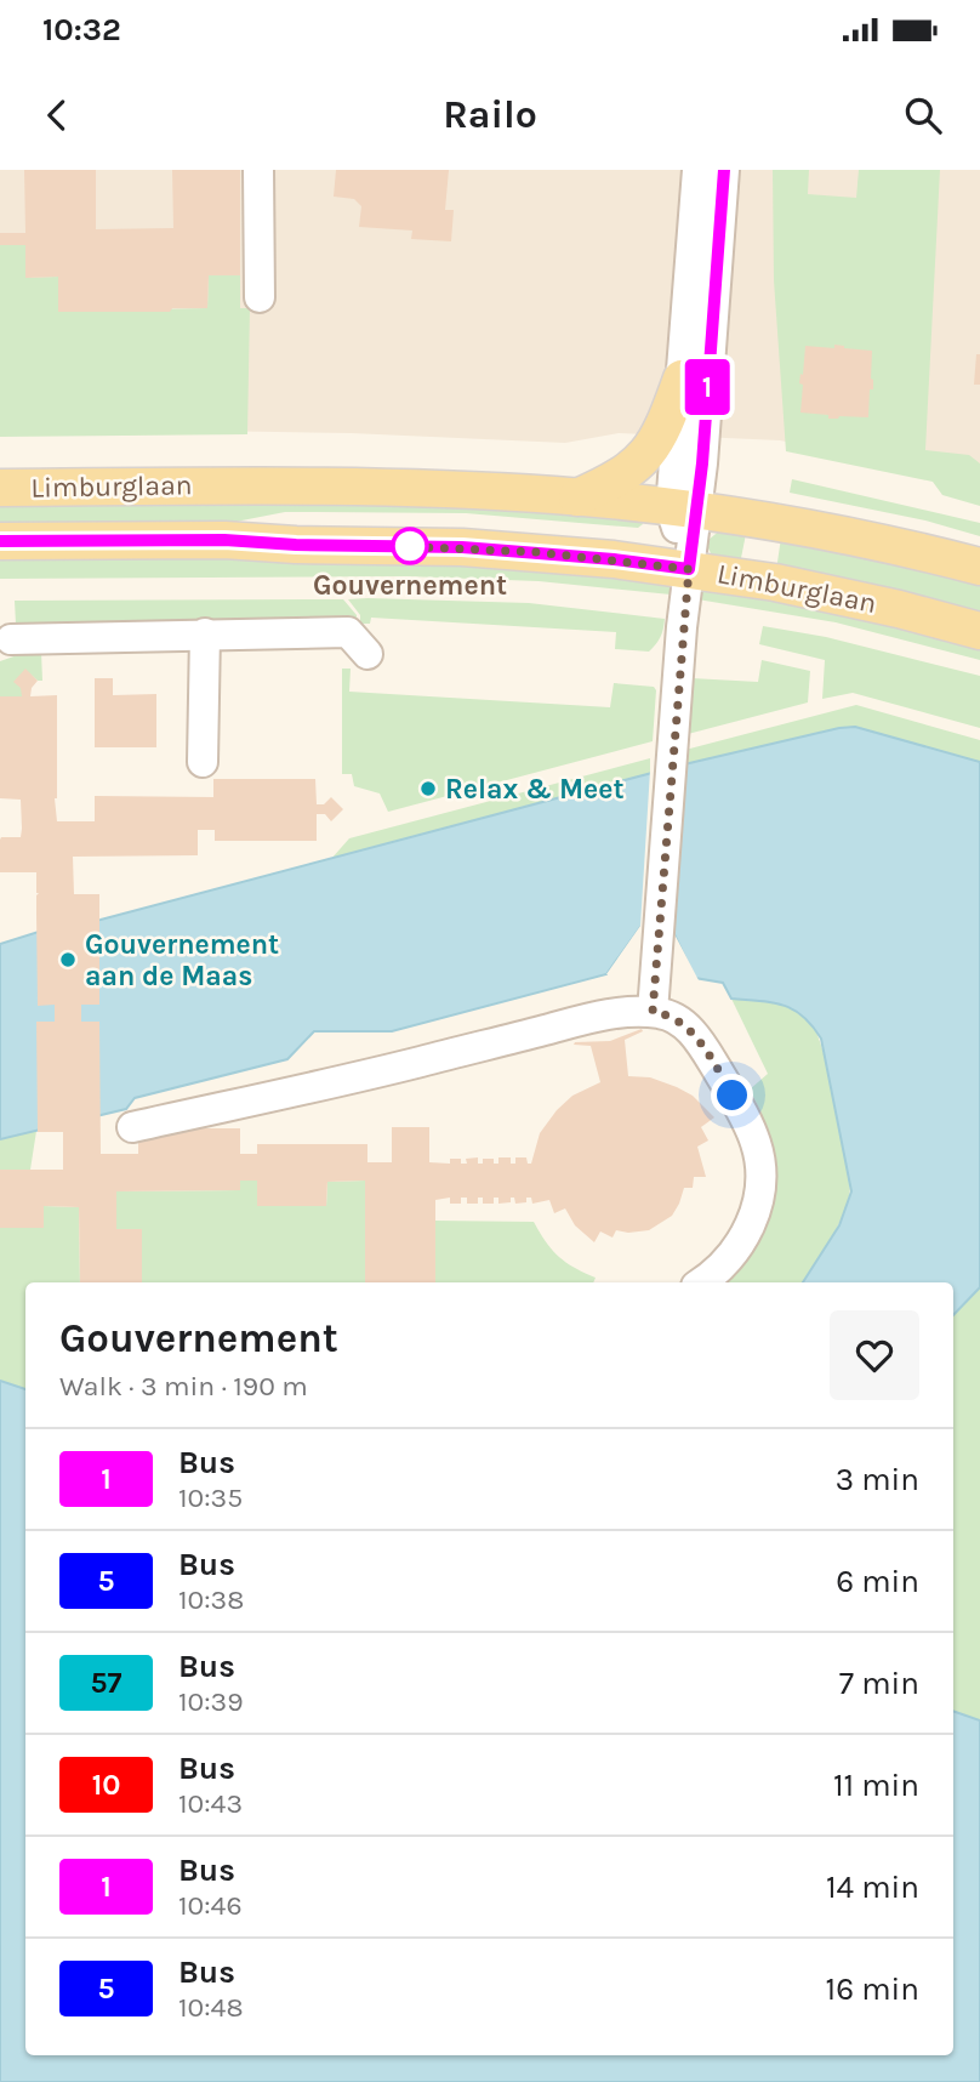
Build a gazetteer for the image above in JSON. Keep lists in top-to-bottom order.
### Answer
{
  "streets": {
    "main road": ["Limburglaan"]
  },
  "places": ["Gouvernement", "Relax & Meet", "Gouvernement aan de Maas"],
  "lines": ["bus line 1"],
  "page": {
    "status": "10:32",
    "header": "Railo",
    "on_map": "1",
    "heading": ["Gouvernement", "Walk · 3 min · 190 m"],
    "list": [
      {
        "mark": "1",
        "name": "Bus",
        "note": "10:35",
        "value": "3 min"
      },
      {
        "mark": "5",
        "name": "Bus",
        "note": "10:38",
        "value": "6 min"
      },
      {
        "mark": "57",
        "name": "Bus",
        "note": "10:39",
        "value": "7 min"
      },
      {
        "mark": "10",
        "name": "Bus",
        "note": "10:43",
        "value": "11 min"
      },
      {
        "mark": "1",
        "name": "Bus",
        "note": "10:46",
        "value": "14 min"
      },
      {
        "mark": "5",
        "name": "Bus",
        "note": "10:48",
        "value": "16 min"
      }
    ]
  }
}
